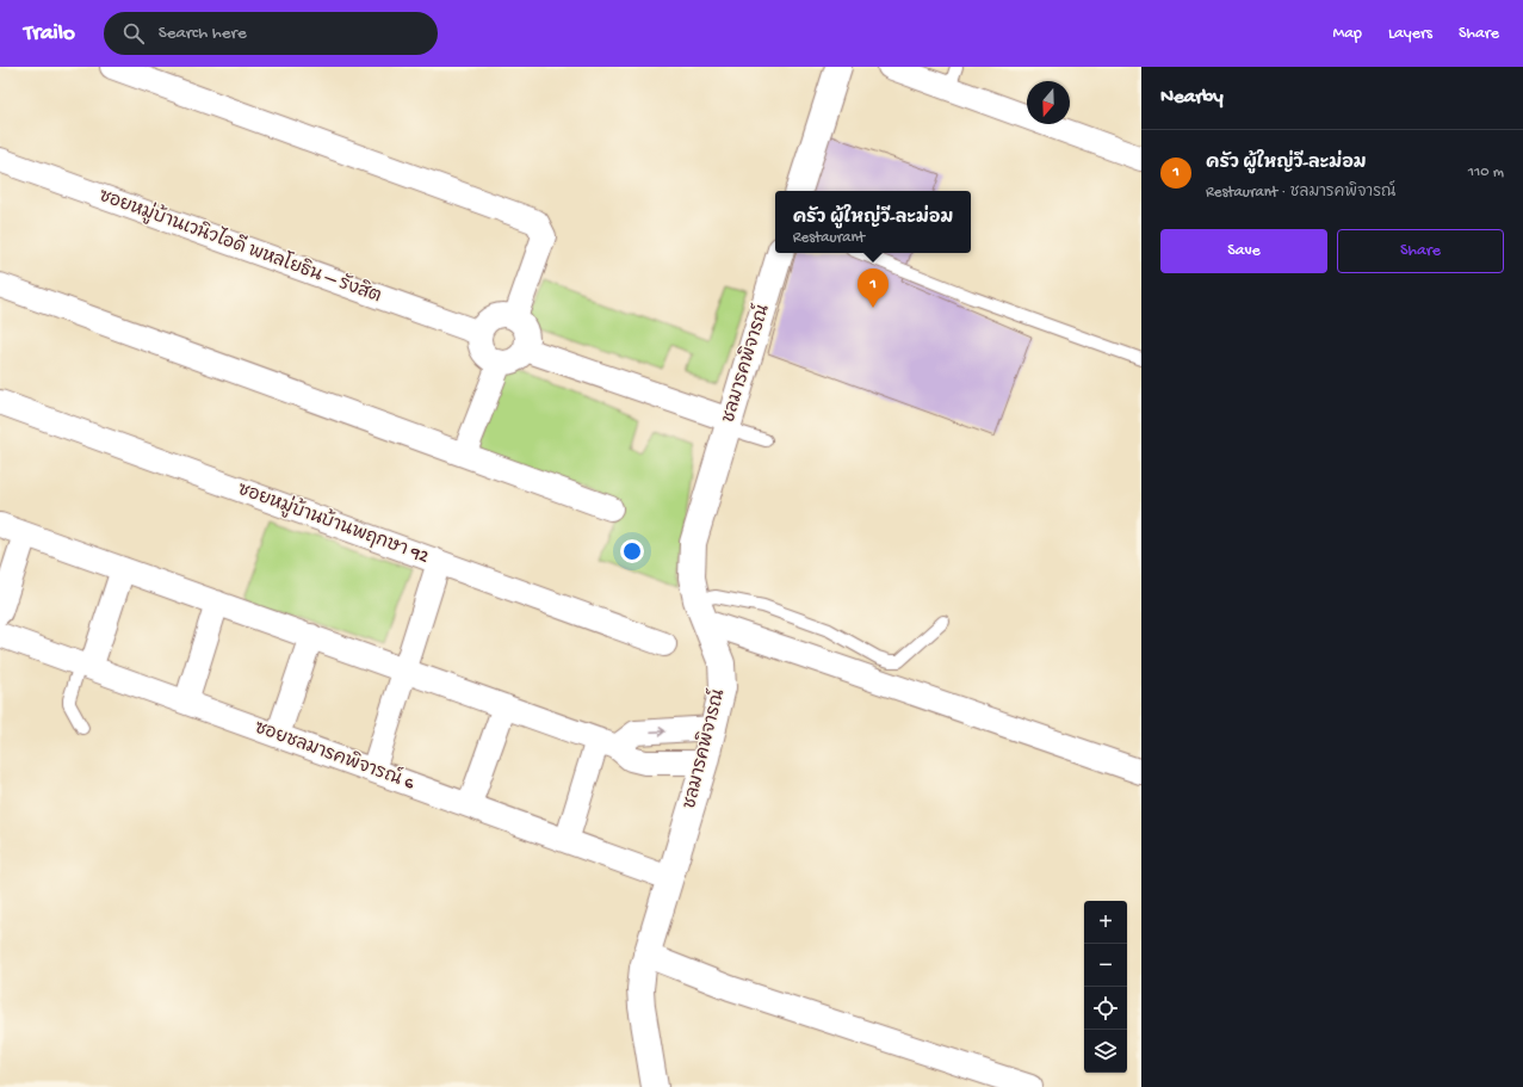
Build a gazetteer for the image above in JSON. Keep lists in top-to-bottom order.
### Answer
{
  "streets": {
    "street": [
      "ซอยหมู่บ้านเวนิวไอดี พหลโยธิน – รังสิต",
      "ชลมารคพิจารณ์",
      "ซอยหมู่บ้านบ้านพฤกษา 92",
      "ซอยชลมารคพิจารณ์ 6"
    ]
  },
  "crossings": [
    ["ชลมารคพิจารณ์", "ซอยชลมารคพิจารณ์ 6"]
  ],
  "north": "bottom",
  "page": {
    "header": "Trailo",
    "search": "Search here",
    "nav": ["Map", "Layers", "Share"],
    "heading": "Nearby",
    "list": [
      {
        "mark": "1",
        "name": "ครัว ผู้ใหญ่วี-ละม่อม",
        "note": "Restaurant · ชลมารคพิจารณ์",
        "value": "110 m"
      }
    ],
    "popup": ["ครัว ผู้ใหญ่วี-ละม่อม", "Restaurant"],
    "buttons": ["Save", "Share"],
    "pins": "1",
    "map_buttons": ["+", "−"]
  }
}
